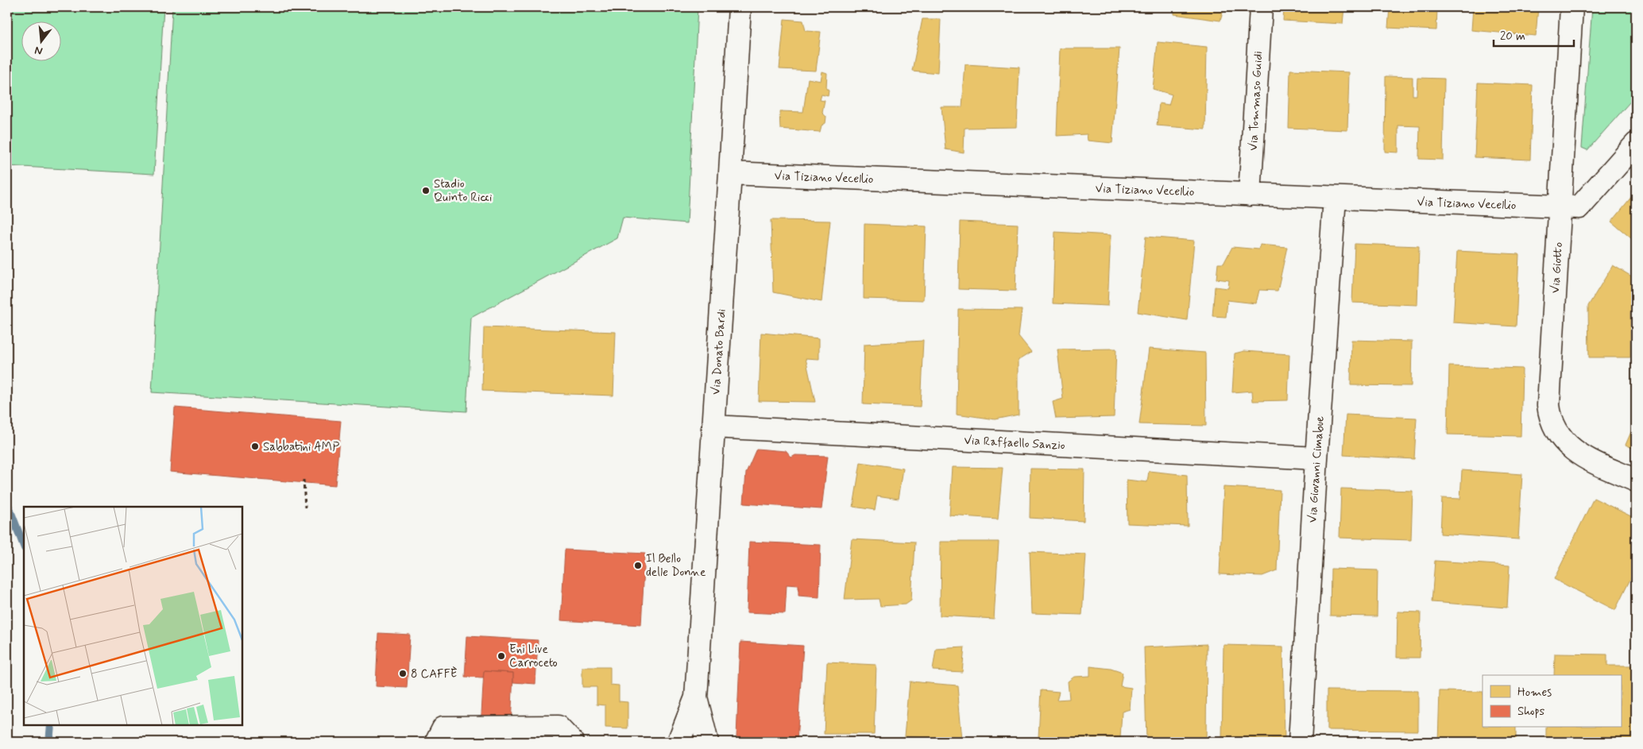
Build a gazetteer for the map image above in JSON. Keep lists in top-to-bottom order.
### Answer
{
  "streets": {
    "street": [
      "Via Tommaso Guidi",
      "Via Tiziano Vecellio",
      "Via Giotto",
      "Via Donato Bardi",
      "Via Raffaello Sanzio",
      "Via Giovanni Cimabue"
    ]
  },
  "crossings": [
    ["Via Tommaso Guidi", "Via Tiziano Vecellio"],
    ["Via Tiziano Vecellio", "Via Giotto"],
    ["Via Tiziano Vecellio", "Via Donato Bardi"],
    ["Via Tiziano Vecellio", "Via Giovanni Cimabue"],
    ["Via Donato Bardi", "Via Raffaello Sanzio"],
    ["Via Raffaello Sanzio", "Via Giovanni Cimabue"]
  ],
  "places": [
    "Stadio Quinto Ricci",
    "Sabbatini AMP",
    "Il Bello delle Donne",
    "Eni Live Carroceto",
    "8 CAFFÈ"
  ],
  "legend": ["Homes", "Shops"],
  "scale_bar": "20 m",
  "north": "bottom"
}
